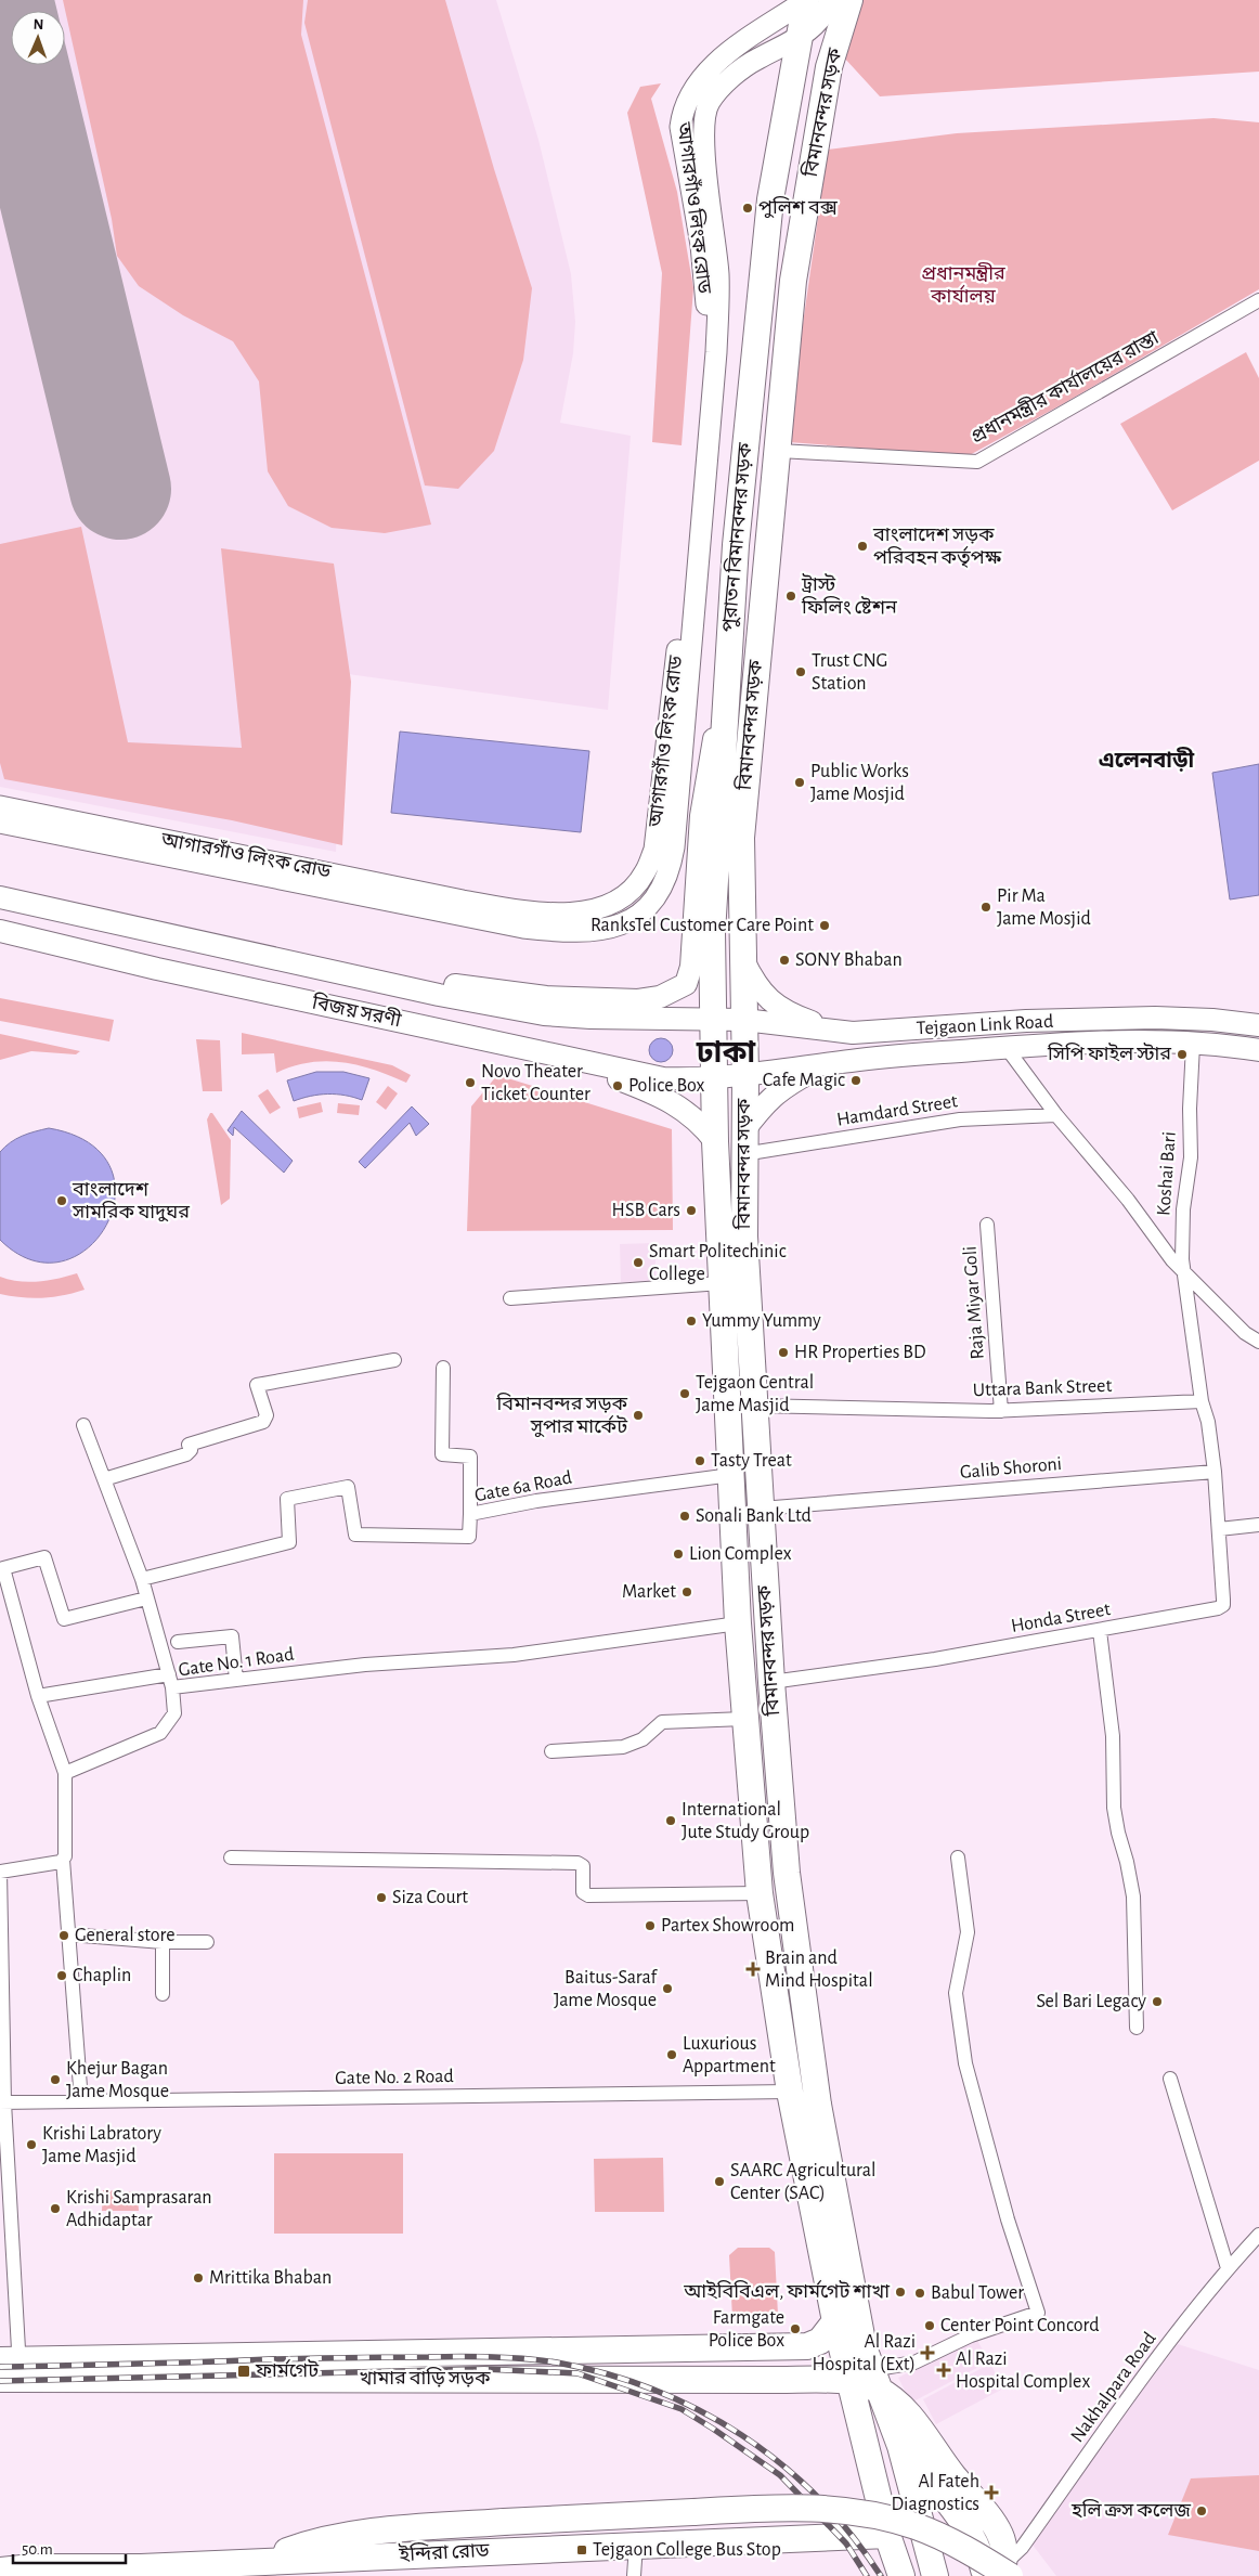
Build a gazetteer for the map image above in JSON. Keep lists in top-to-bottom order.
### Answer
{
  "streets": {
    "highway": [
      "বিমানবন্দর সড়ক",
      "পুরাতন বিমানবন্দর সড়ক",
      "খামার বাড়ি সড়ক",
      "ইন্দিরা রোড"
    ],
    "main road": ["আগারগাঁও লিংক রোড", "বিজয় সরণী", "Tejgaon Link Road"],
    "street": [
      "প্রধানমন্ত্রীর কার্যালয়ের রাস্তা",
      "Hamdard Street",
      "Koshai Bari",
      "Raja Miyar Goli",
      "Uttara Bank Street",
      "Galib Shoroni",
      "Gate 6a Road",
      "Honda Street",
      "Gate No. 1 Road",
      "Gate No. 2 Road",
      "Nakhalpara Road"
    ]
  },
  "crossings": [
    ["বিমানবন্দর সড়ক", "আগারগাঁও লিংক রোড"],
    ["বিমানবন্দর সড়ক", "প্রধানমন্ত্রীর কার্যালয়ের রাস্তা"],
    ["বিমানবন্দর সড়ক", "পুরাতন বিমানবন্দর সড়ক"],
    ["বিমানবন্দর সড়ক", "বিজয় সরণী"],
    ["বিমানবন্দর সড়ক", "Tejgaon Link Road"],
    ["বিমানবন্দর সড়ক", "Hamdard Street"],
    ["বিমানবন্দর সড়ক", "Uttara Bank Street"],
    ["বিমানবন্দর সড়ক", "Galib Shoroni"],
    ["বিমানবন্দর সড়ক", "Gate 6a Road"],
    ["বিমানবন্দর সড়ক", "Honda Street"],
    ["বিমানবন্দর সড়ক", "Gate No. 1 Road"],
    ["বিমানবন্দর সড়ক", "Gate No. 2 Road"],
    ["বিমানবন্দর সড়ক", "খামার বাড়ি সড়ক"],
    ["বিমানবন্দর সড়ক", "ইন্দিরা রোড"],
    ["আগারগাঁও লিংক রোড", "পুরাতন বিমানবন্দর সড়ক"],
    ["পুরাতন বিমানবন্দর সড়ক", "বিজয় সরণী"],
    ["পুরাতন বিমানবন্দর সড়ক", "Tejgaon Link Road"],
    ["বিজয় সরণী", "Tejgaon Link Road"],
    ["Tejgaon Link Road", "Koshai Bari"],
    ["Raja Miyar Goli", "Uttara Bank Street"],
    ["Galib Shoroni", "Honda Street"]
  ],
  "districts": ["এলেনবাড়ী", "ঢাকা"],
  "parks": ["প্রধানমন্ত্রীর কার্যালয়"],
  "places": {
    "other": [
      "পুলিশ বক্স",
      "বাংলাদেশ সড়ক পরিবহন কর্তৃপক্ষ",
      "ট্রাস্ট ফিলিং ষ্টেশন",
      "Trust CNG Station",
      "Public Works Jame Mosjid",
      "Pir Ma Jame Mosjid",
      "RanksTel Customer Care Point",
      "SONY Bhaban",
      "সিপি ফাইল স্টার",
      "Cafe Magic",
      "Novo Theater Ticket Counter",
      "Police Box",
      "বাংলাদেশ সামরিক যাদুঘর",
      "HSB Cars",
      "Smart Politechinic College",
      "Yummy Yummy",
      "HR Properties BD",
      "Tejgaon Central Jame Masjid",
      "বিমানবন্দর সড়ক সুপার মার্কেট",
      "Tasty Treat",
      "Sonali Bank Ltd",
      "Lion Complex",
      "Market",
      "International Jute Study Group",
      "Siza Court",
      "Partex Showroom",
      "General store",
      "Chaplin",
      "Baitus-Saraf Jame Mosque",
      "Sel Bari Legacy",
      "Luxurious Appartment",
      "Khejur Bagan Jame Mosque",
      "Krishi Labratory Jame Masjid",
      "SAARC Agricultural Center (SAC)",
      "Krishi Samprasaran Adhidaptar",
      "Mrittika Bhaban",
      "আইবিবিএল, ফার্মগেট শাখা",
      "Babul Tower",
      "Center Point Concord",
      "Farmgate Police Box",
      "হলি ক্রস কলেজ"
    ],
    "health": [
      "Brain and Mind Hospital",
      "Al Razi Hospital (Ext)",
      "Al Razi Hospital Complex",
      "Al Fateh Diagnostics"
    ],
    "transit": ["ফার্মগেট", "Tejgaon College Bus Stop"]
  },
  "scale_bar": "50 m",
  "north": "top"
}
